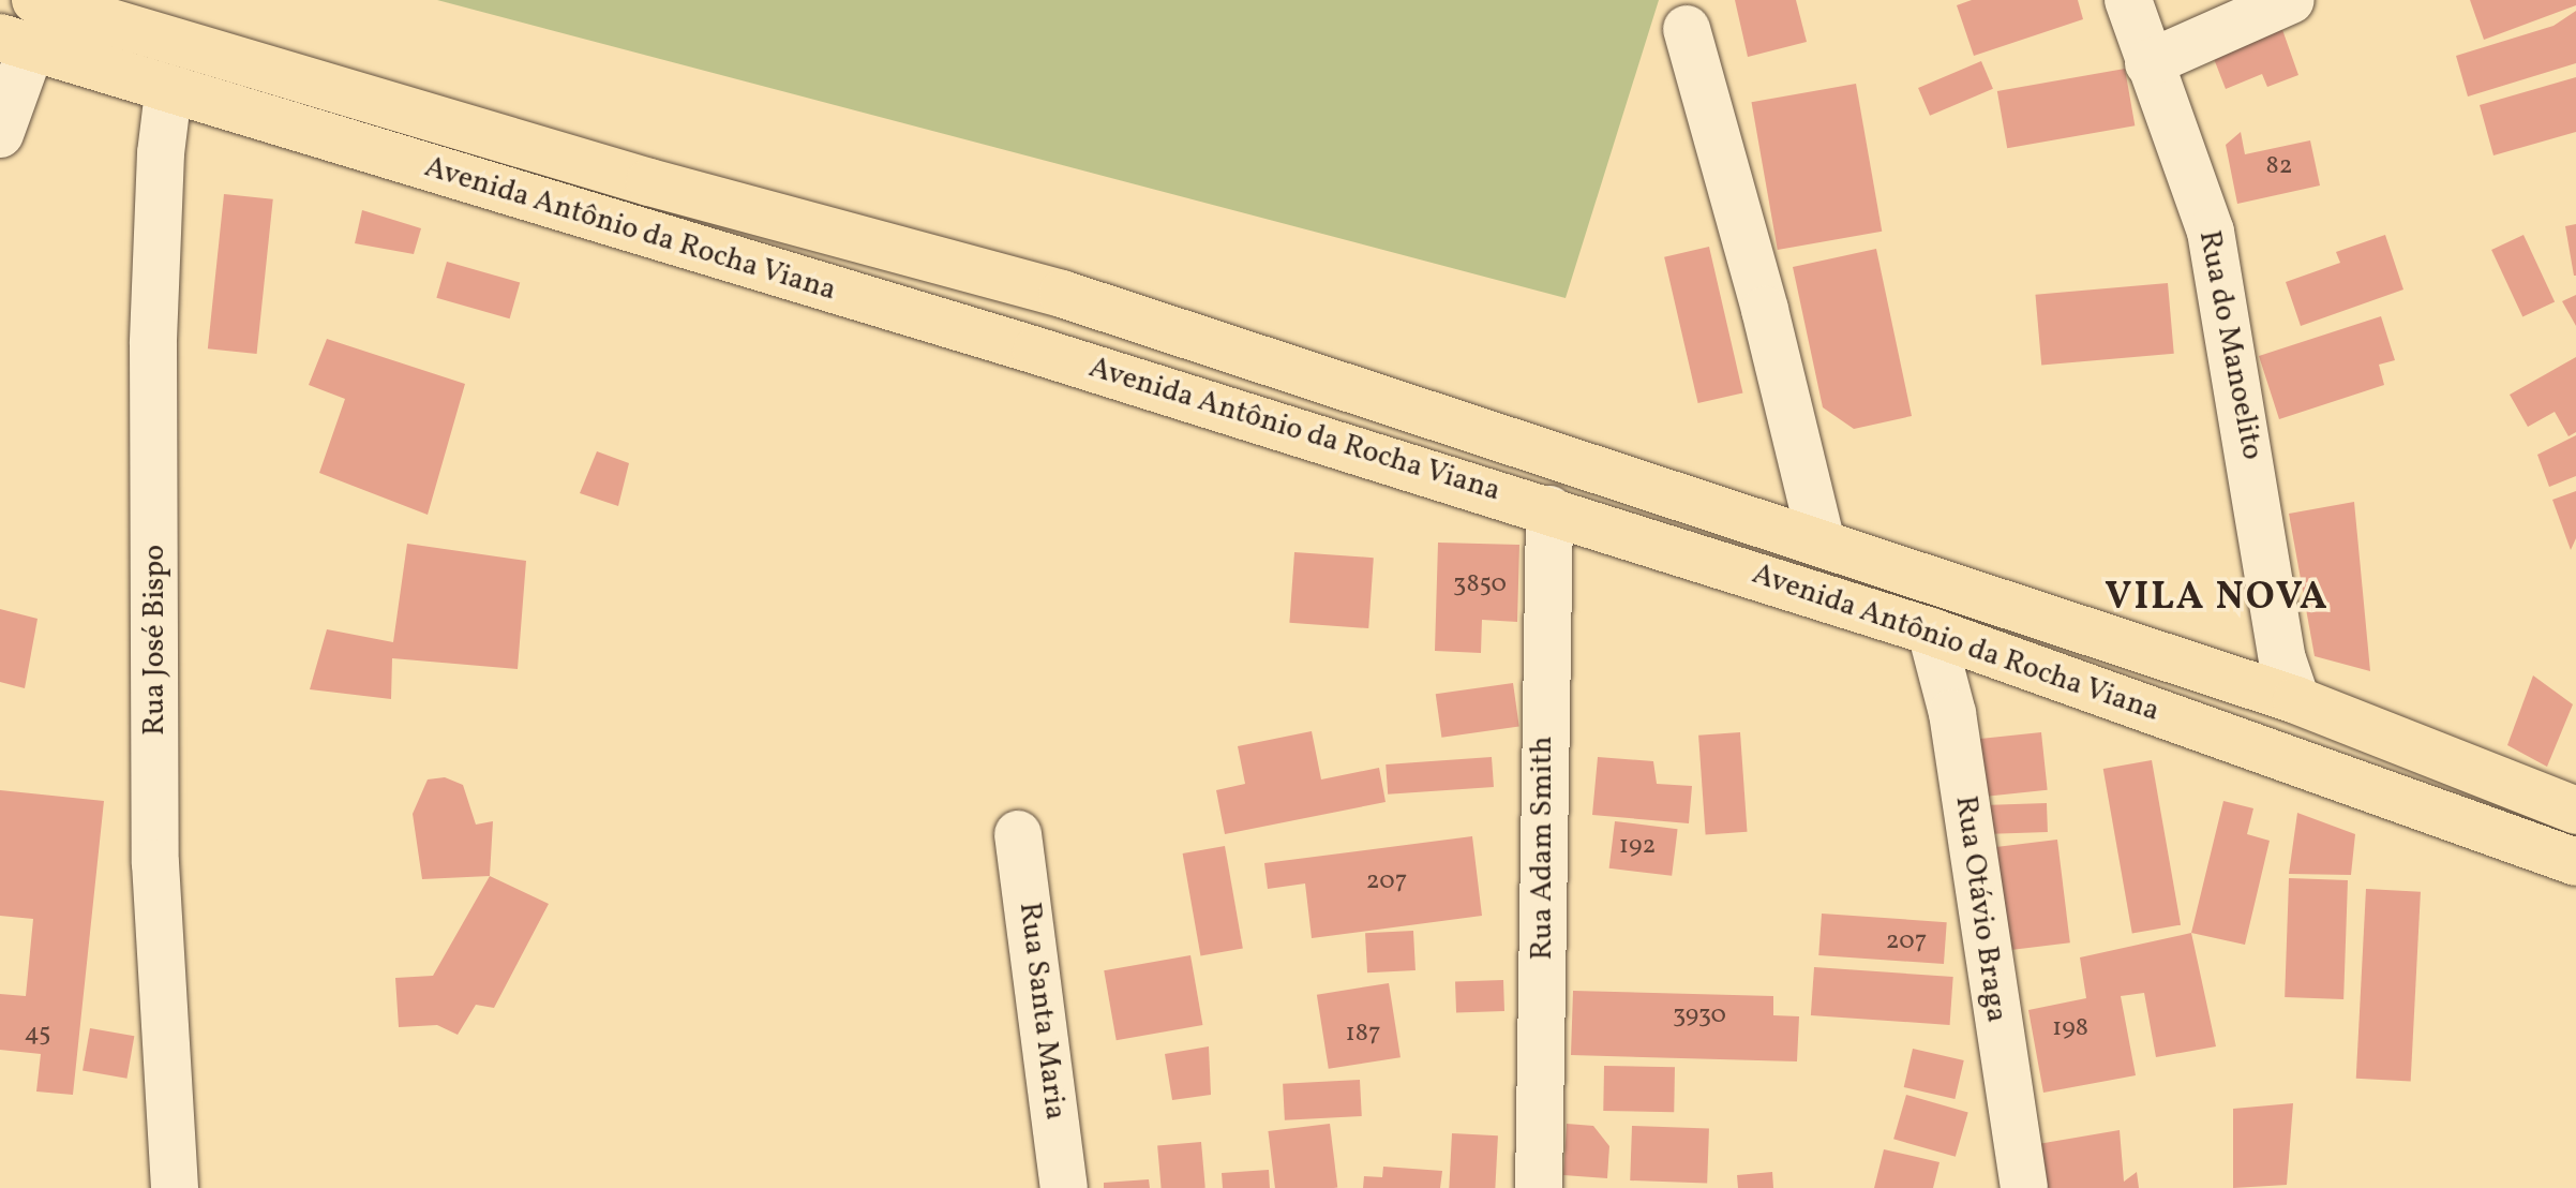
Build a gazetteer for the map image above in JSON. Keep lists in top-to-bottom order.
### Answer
{
  "streets": {
    "main road": ["Avenida Antônio da Rocha Viana"],
    "street": [
      "Rua do Manoelito",
      "Rua José Bispo",
      "Rua Adam Smith",
      "Rua Otávio Braga",
      "Rua Santa Maria"
    ]
  },
  "crossings": [
    ["Avenida Antônio da Rocha Viana", "Rua do Manoelito"],
    ["Avenida Antônio da Rocha Viana", "Rua José Bispo"],
    ["Avenida Antônio da Rocha Viana", "Rua Adam Smith"],
    ["Avenida Antônio da Rocha Viana", "Rua Otávio Braga"]
  ],
  "districts": ["VILA NOVA"],
  "house_numbers": [
    "82",
    "3850",
    "192",
    "207",
    "207",
    "3930",
    "198",
    "45",
    "187"
  ]
}
